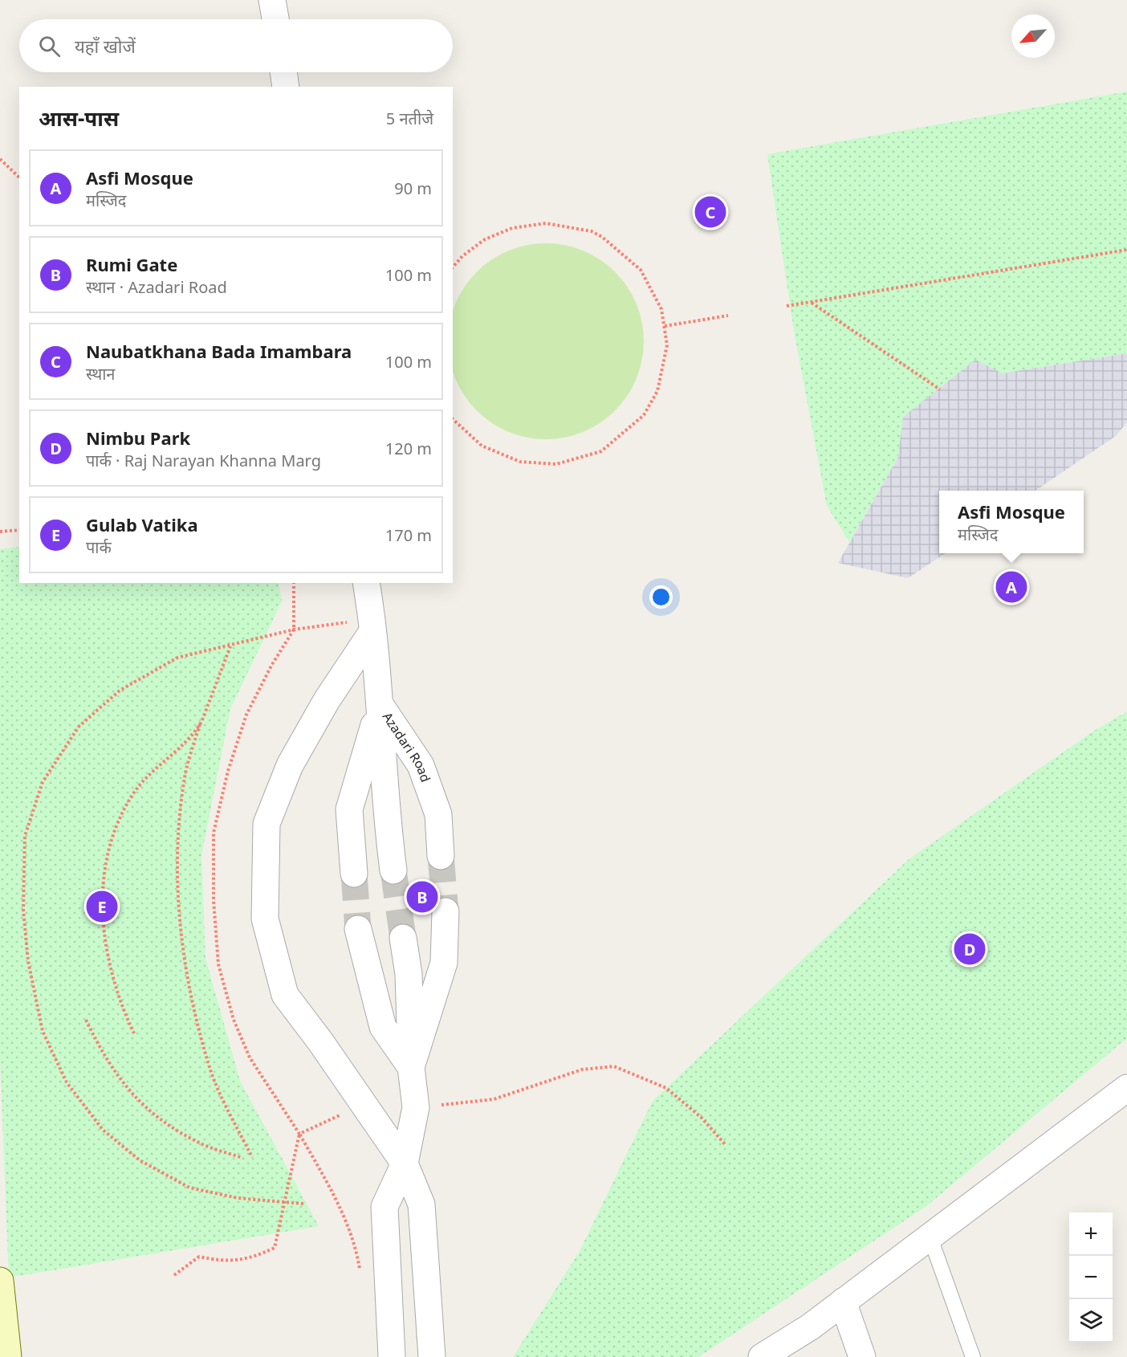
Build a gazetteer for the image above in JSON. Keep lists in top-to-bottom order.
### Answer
{
  "streets": {
    "street": ["Azadari Road"]
  },
  "north": "bottom left",
  "page": {
    "search": "यहाँ खोजें",
    "heading": ["आस-पास", "5 नतीजे"],
    "list": [
      {
        "mark": "A",
        "name": "Asfi Mosque",
        "note": "मस्जिद",
        "value": "90 m"
      },
      {
        "mark": "B",
        "name": "Rumi Gate",
        "note": "स्थान · Azadari Road",
        "value": "100 m"
      },
      {
        "mark": "C",
        "name": "Naubatkhana Bada Imambara",
        "note": "स्थान",
        "value": "100 m"
      },
      {
        "mark": "D",
        "name": "Nimbu Park",
        "note": "पार्क · Raj Narayan Khanna Marg",
        "value": "120 m"
      },
      {
        "mark": "E",
        "name": "Gulab Vatika",
        "note": "पार्क",
        "value": "170 m"
      }
    ],
    "pins": [
      "C",
      "A",
      "B",
      "E",
      "D"
    ],
    "popup": ["Asfi Mosque", "मस्जिद"],
    "map_buttons": ["+", "−"]
  }
}
